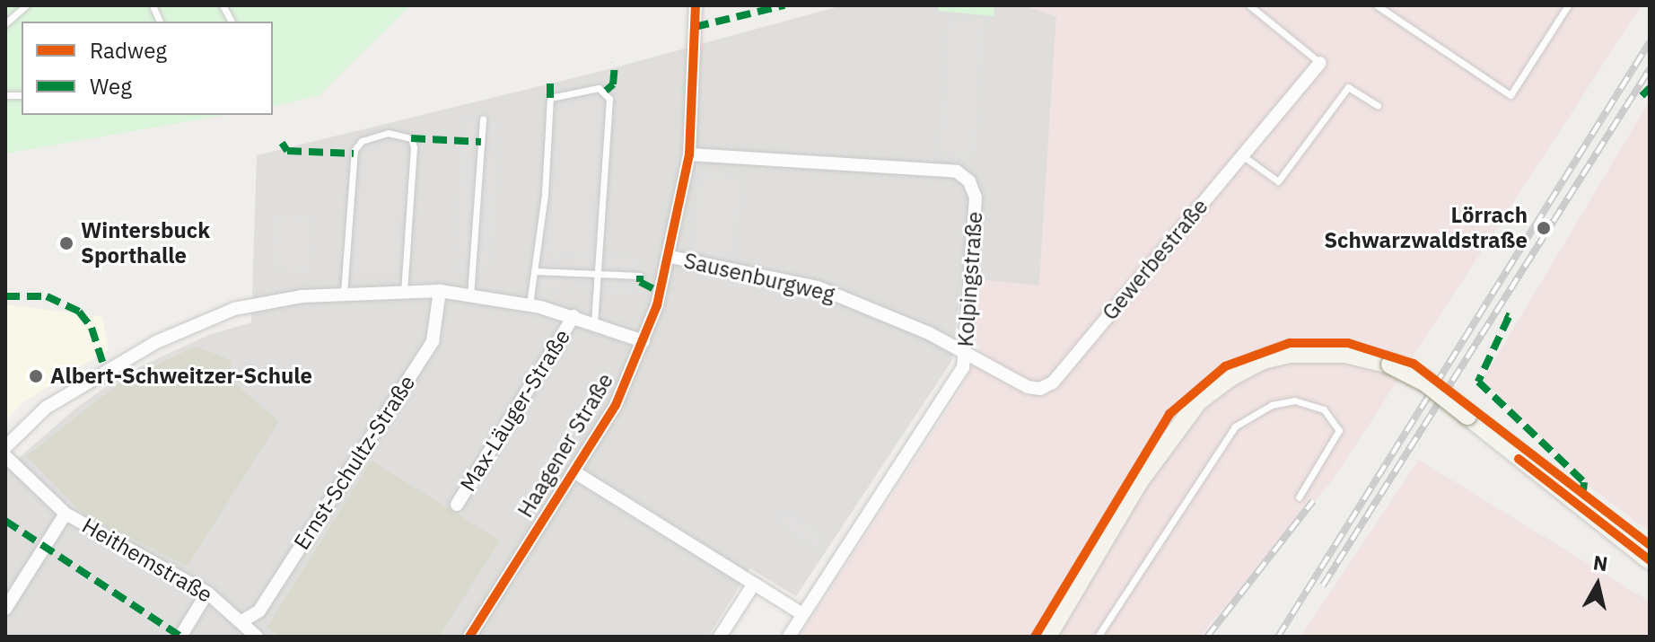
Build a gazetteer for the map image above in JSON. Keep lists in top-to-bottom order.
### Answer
{
  "streets": {
    "street": [
      "Gewerbestraße",
      "Sausenburgweg",
      "Kolpingstraße",
      "Max-Läuger-Straße",
      "Haagener Straße",
      "Ernst-Schultz-Straße",
      "Heithemstraße"
    ]
  },
  "crossings": [
    ["Gewerbestraße", "Sausenburgweg"],
    ["Gewerbestraße", "Kolpingstraße"],
    ["Sausenburgweg", "Kolpingstraße"],
    ["Sausenburgweg", "Haagener Straße"],
    ["Kolpingstraße", "Haagener Straße"],
    ["Ernst-Schultz-Straße", "Heithemstraße"]
  ],
  "places": ["Lörrach Schwarzwaldstraße", "Wintersbuck Sporthalle", "Albert-Schweitzer-Schule"],
  "legend": ["Radweg", "Weg"],
  "north": "top"
}
